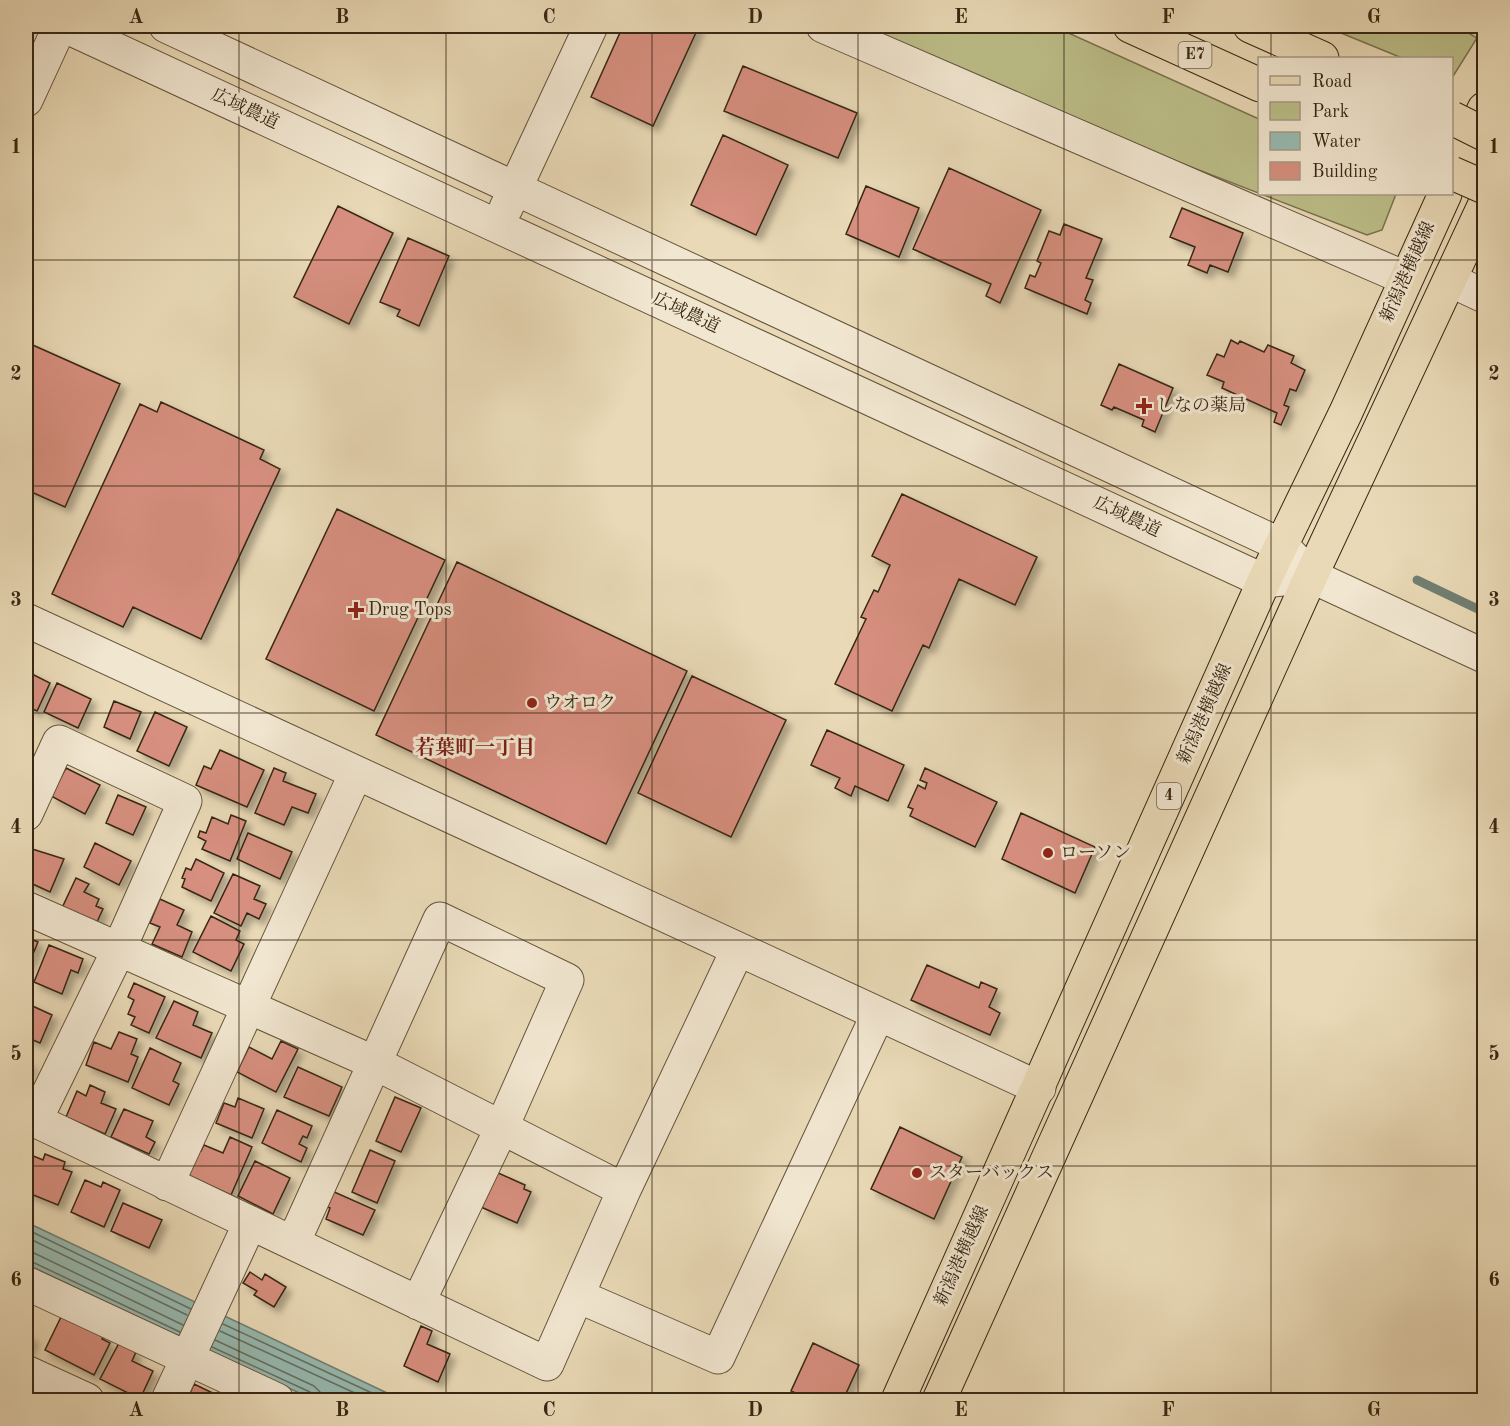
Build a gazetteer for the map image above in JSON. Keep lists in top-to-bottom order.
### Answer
{
  "streets": {
    "main road": ["E7", "新潟港横越線", "4"],
    "street": ["広域農道"]
  },
  "crossings": [
    ["広域農道", "新潟港横越線"]
  ],
  "districts": ["若葉町一丁目"],
  "places": {
    "health": ["しなの薬局", "Drug Tops"],
    "other": ["ウオロク", "ローソン", "スターバックス"]
  },
  "legend": [
    "Road",
    "Park",
    "Water",
    "Building"
  ],
  "grid": {
    "columns": [
      "A",
      "B",
      "C",
      "D",
      "E",
      "F",
      "G"
    ],
    "rows": [
      "1",
      "2",
      "3",
      "4",
      "5",
      "6"
    ]
  }
}
